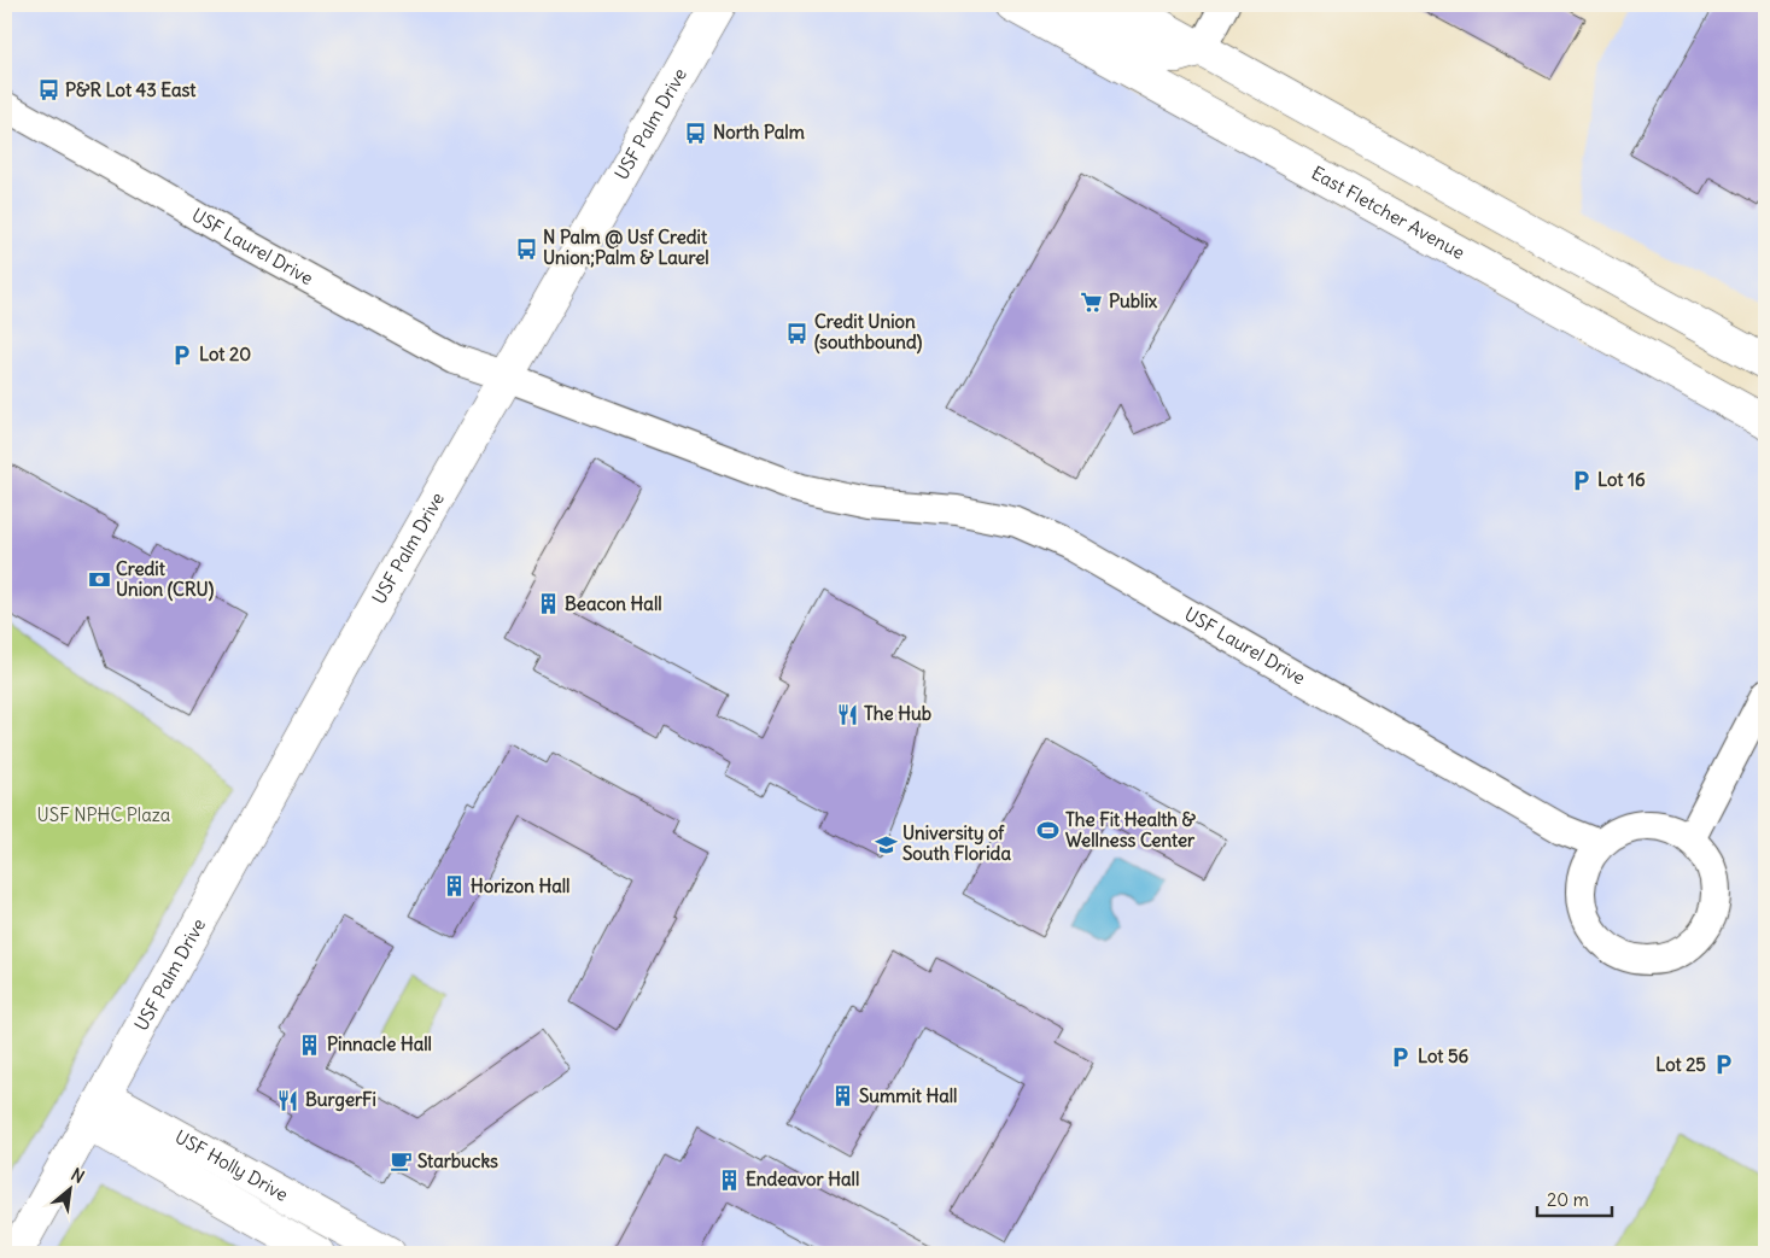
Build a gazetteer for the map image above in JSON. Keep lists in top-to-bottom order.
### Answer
{
  "streets": {
    "street": [
      "USF Palm Drive",
      "East Fletcher Avenue",
      "USF Laurel Drive",
      "USF Holly Drive"
    ]
  },
  "crossings": [
    ["USF Palm Drive", "USF Laurel Drive"],
    ["USF Palm Drive", "USF Holly Drive"]
  ],
  "parks": ["USF NPHC Plaza"],
  "places": {
    "bus stop": [
      "P&R Lot 43 East",
      "North Palm",
      "N Palm @ Usf Credit Union;Palm & Laurel",
      "Credit Union (southbound)"
    ],
    "supermarket": ["Publix"],
    "parking": [
      "Lot 20",
      "Lot 16",
      "Lot 56",
      "Lot 25"
    ],
    "bank": ["Credit Union (CRU)"],
    "building": [
      "Beacon Hall",
      "Horizon Hall",
      "Pinnacle Hall",
      "Summit Hall",
      "Endeavor Hall"
    ],
    "restaurant": ["The Hub", "BurgerFi"],
    "sports": ["The Fit Health & Wellness Center"],
    "school or university": ["University of South Florida"],
    "cafe": ["Starbucks"]
  },
  "scale_bar": "20 m",
  "north": "top right"
}
